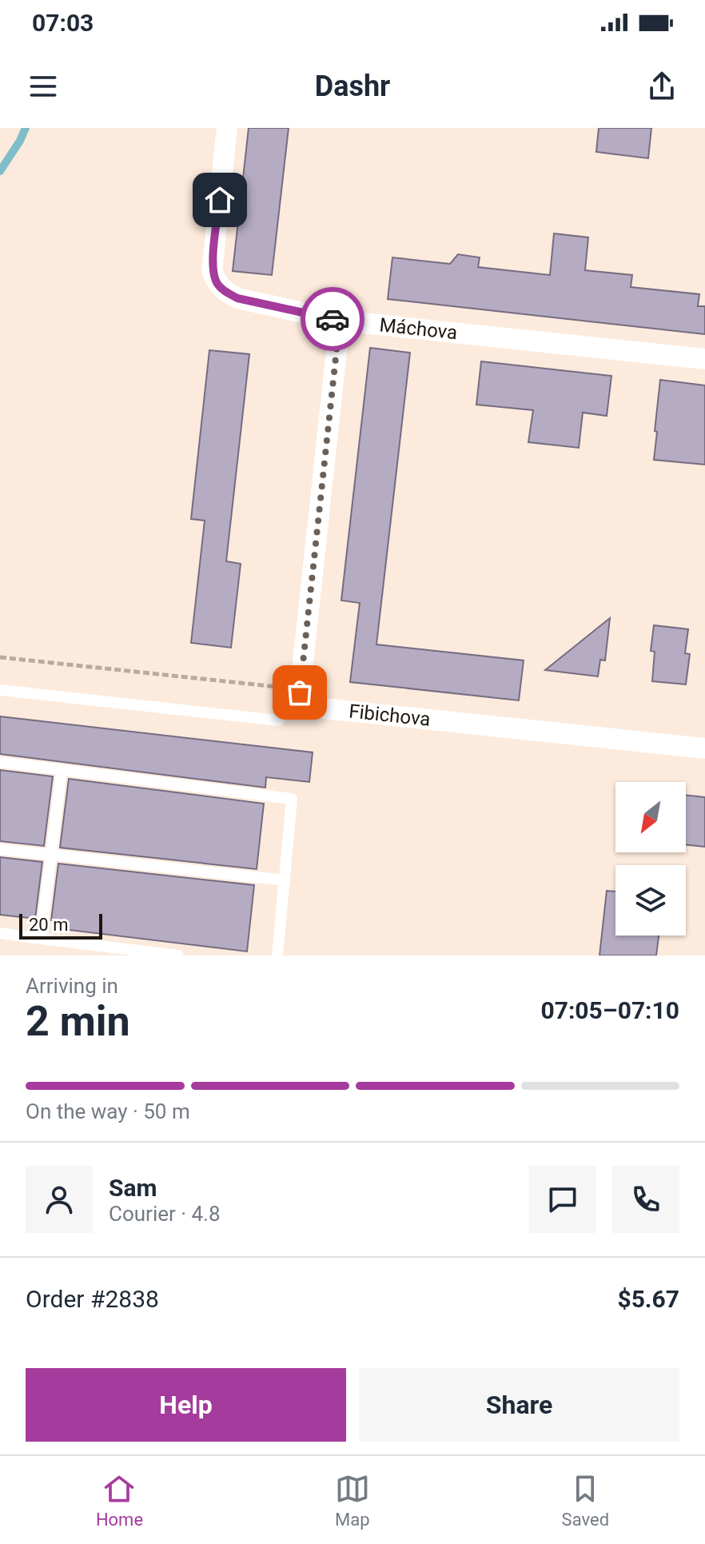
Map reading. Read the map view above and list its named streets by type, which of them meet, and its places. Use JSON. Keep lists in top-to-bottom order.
{
  "streets": {
    "street": ["Máchova", "Fibichova"]
  },
  "scale_bar": "20 m",
  "north": "bottom left",
  "page": {
    "status": "07:03",
    "header": "Dashr",
    "scale": "20 m",
    "heading": ["2 min", "Arriving in", "07:05–07:10"],
    "panel": [
      "Sam",
      "Courier · 4.8",
      "Order #2838",
      "$5.67"
    ],
    "bar": "On the way · 50 m",
    "buttons": ["Help", "Share"],
    "tabs": ["Home", "Map", "Saved"]
  }
}
